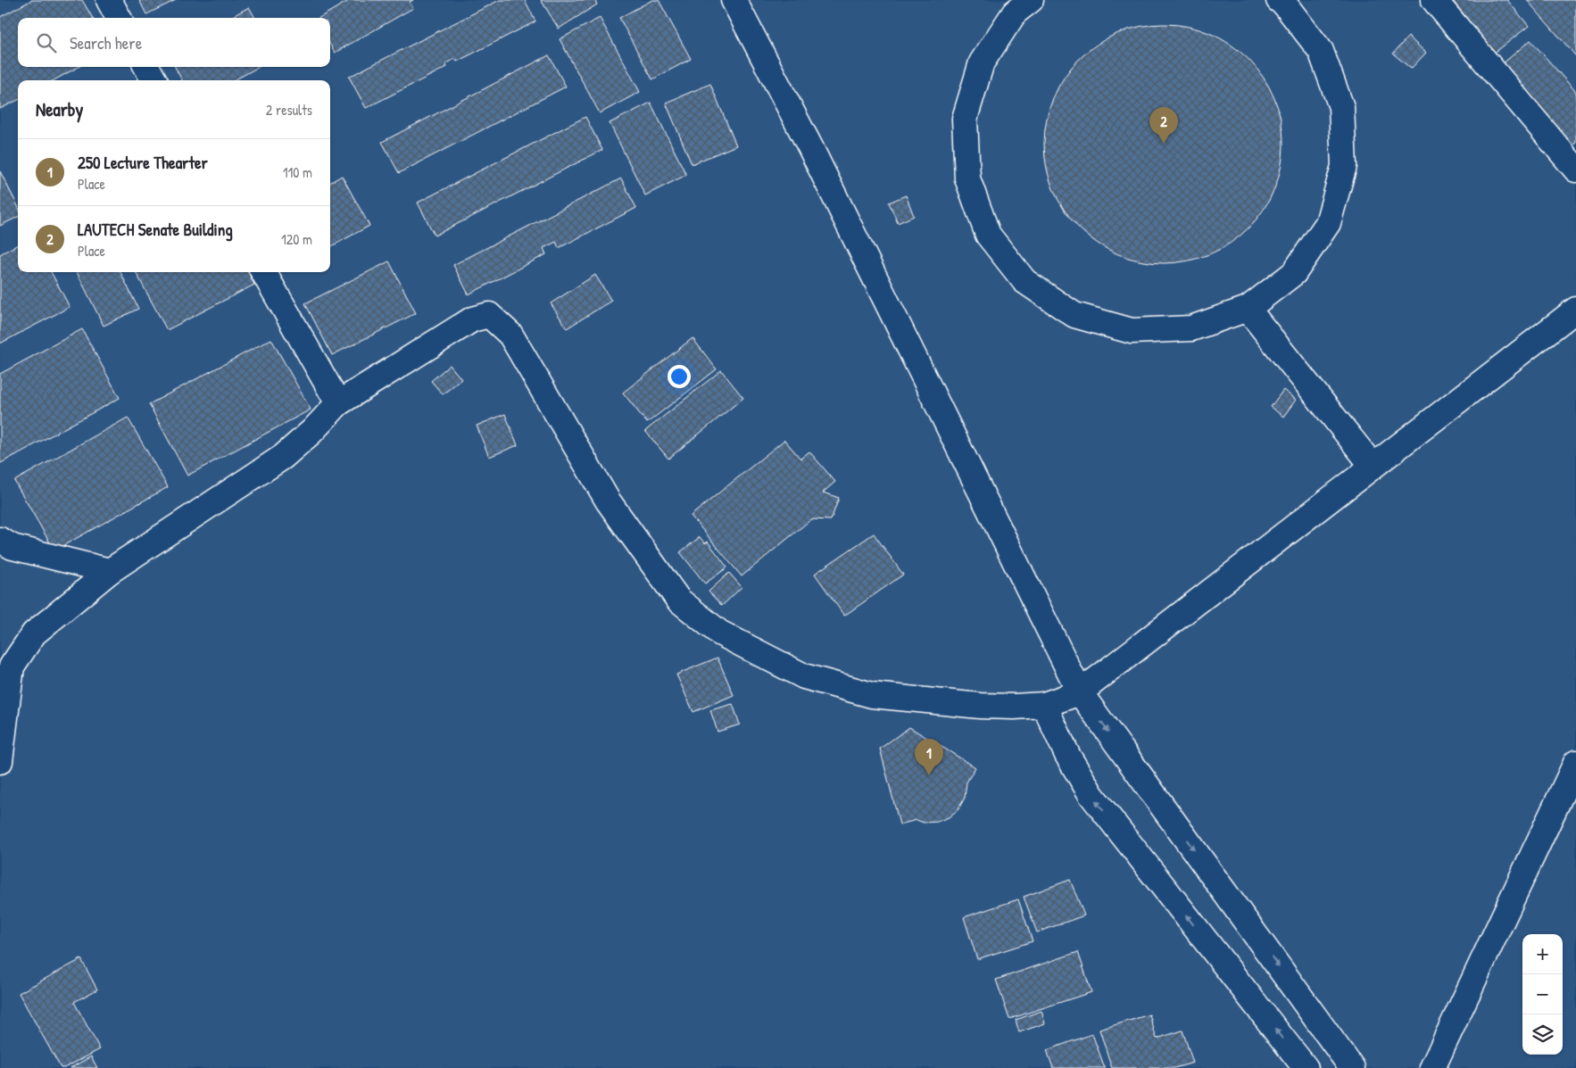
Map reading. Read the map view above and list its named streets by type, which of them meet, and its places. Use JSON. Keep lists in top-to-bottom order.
{
  "page": {
    "search": "Search here",
    "heading": ["Nearby", "2 results"],
    "pins": ["2", "1"],
    "list": [
      {
        "mark": "1",
        "name": "250 Lecture Thearter",
        "note": "Place",
        "value": "110 m"
      },
      {
        "mark": "2",
        "name": "LAUTECH Senate Building",
        "note": "Place",
        "value": "120 m"
      }
    ],
    "map_buttons": ["+", "−"]
  }
}
